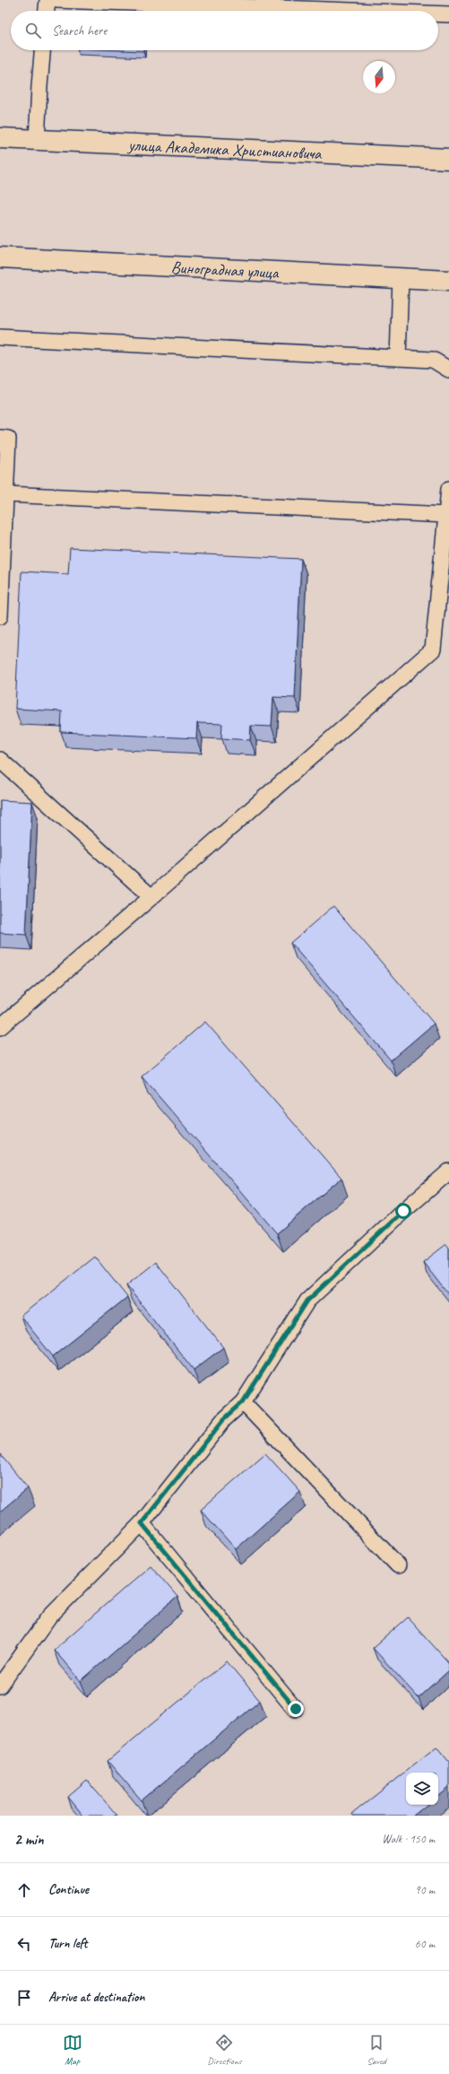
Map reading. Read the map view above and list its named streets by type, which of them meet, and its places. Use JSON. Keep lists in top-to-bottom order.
{
  "streets": {
    "street": ["улица Академика Христиановича", "Виноградная улица"]
  },
  "north": "bottom",
  "page": {
    "search": "Search here",
    "heading": ["2 min", "Walk · 150 m"],
    "list": [
      ["Continue", "90 m"],
      ["Turn left", "60 m"],
      "Arrive at destination"
    ],
    "nav": ["Map", "Directions", "Saved"]
  }
}
